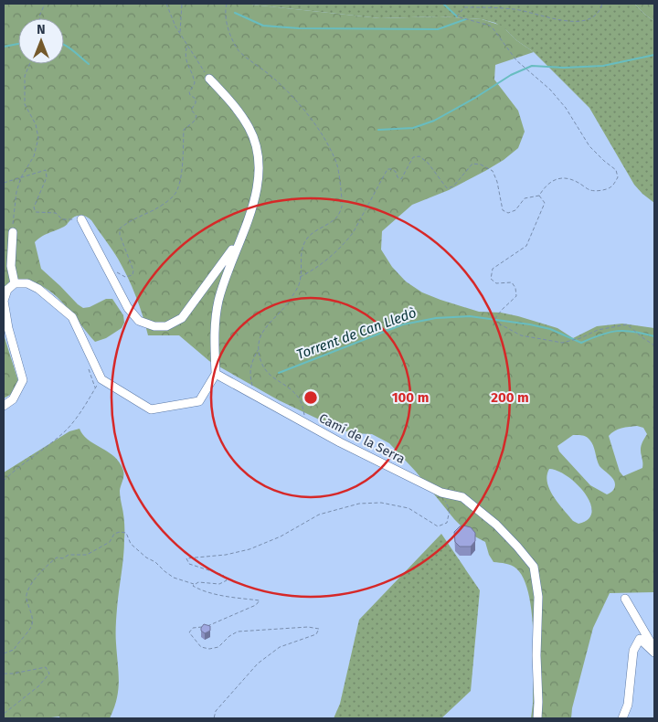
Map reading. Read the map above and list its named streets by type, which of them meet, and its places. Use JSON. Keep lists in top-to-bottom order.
{
  "streets": {
    "street": ["Camí de la Serra"]
  },
  "water": ["Torrent de Can Lledò"],
  "north": "top",
  "rings": ["100 m", "200 m"]
}
